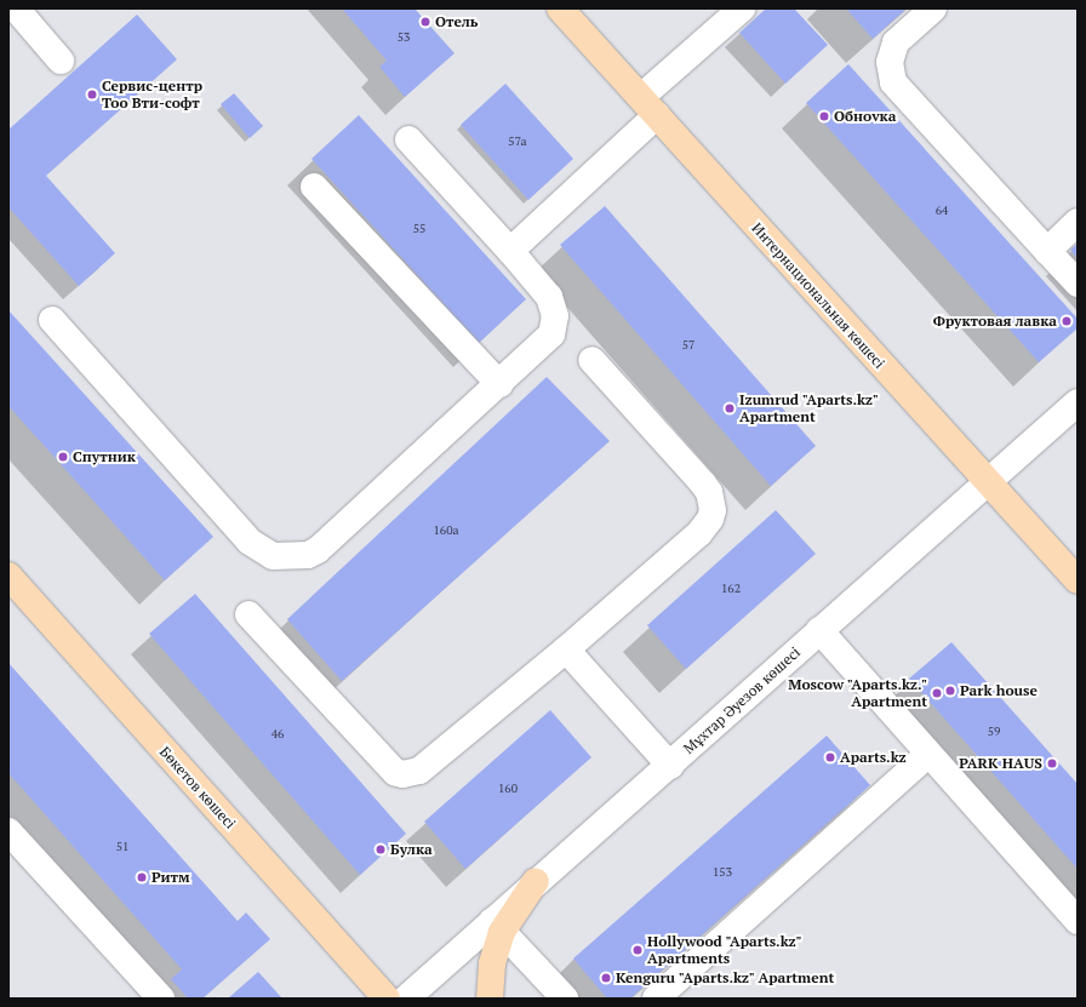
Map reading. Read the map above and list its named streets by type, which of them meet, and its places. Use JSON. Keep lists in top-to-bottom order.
{
  "streets": {
    "main road": ["Интернациональная көшесі", "Бөкетов көшесі"],
    "street": ["Мұхтар Әуезов көшесі"]
  },
  "crossings": [
    ["Интернациональная көшесі", "Мұхтар Әуезов көшесі"]
  ],
  "places": [
    "Отель",
    "Сервис-центр Тоо Вти-софт",
    "Обноvка",
    "Фруктовая лавка",
    "Izumrud \"Aparts.kz\" Apartment",
    "Спутник",
    "Park house",
    "Moscow \"Aparts.kz.\" Apartment",
    "Aparts.kz",
    "PARK HAUS",
    "Булка",
    "Ритм",
    "Hollywood \"Aparts.kz\" Apartments",
    "Kenguru \"Aparts.kz\" Apartment"
  ],
  "house_numbers": [
    "53",
    "57а",
    "64",
    "55",
    "57",
    "160а",
    "162",
    "59",
    "46",
    "160",
    "51",
    "153"
  ]
}
